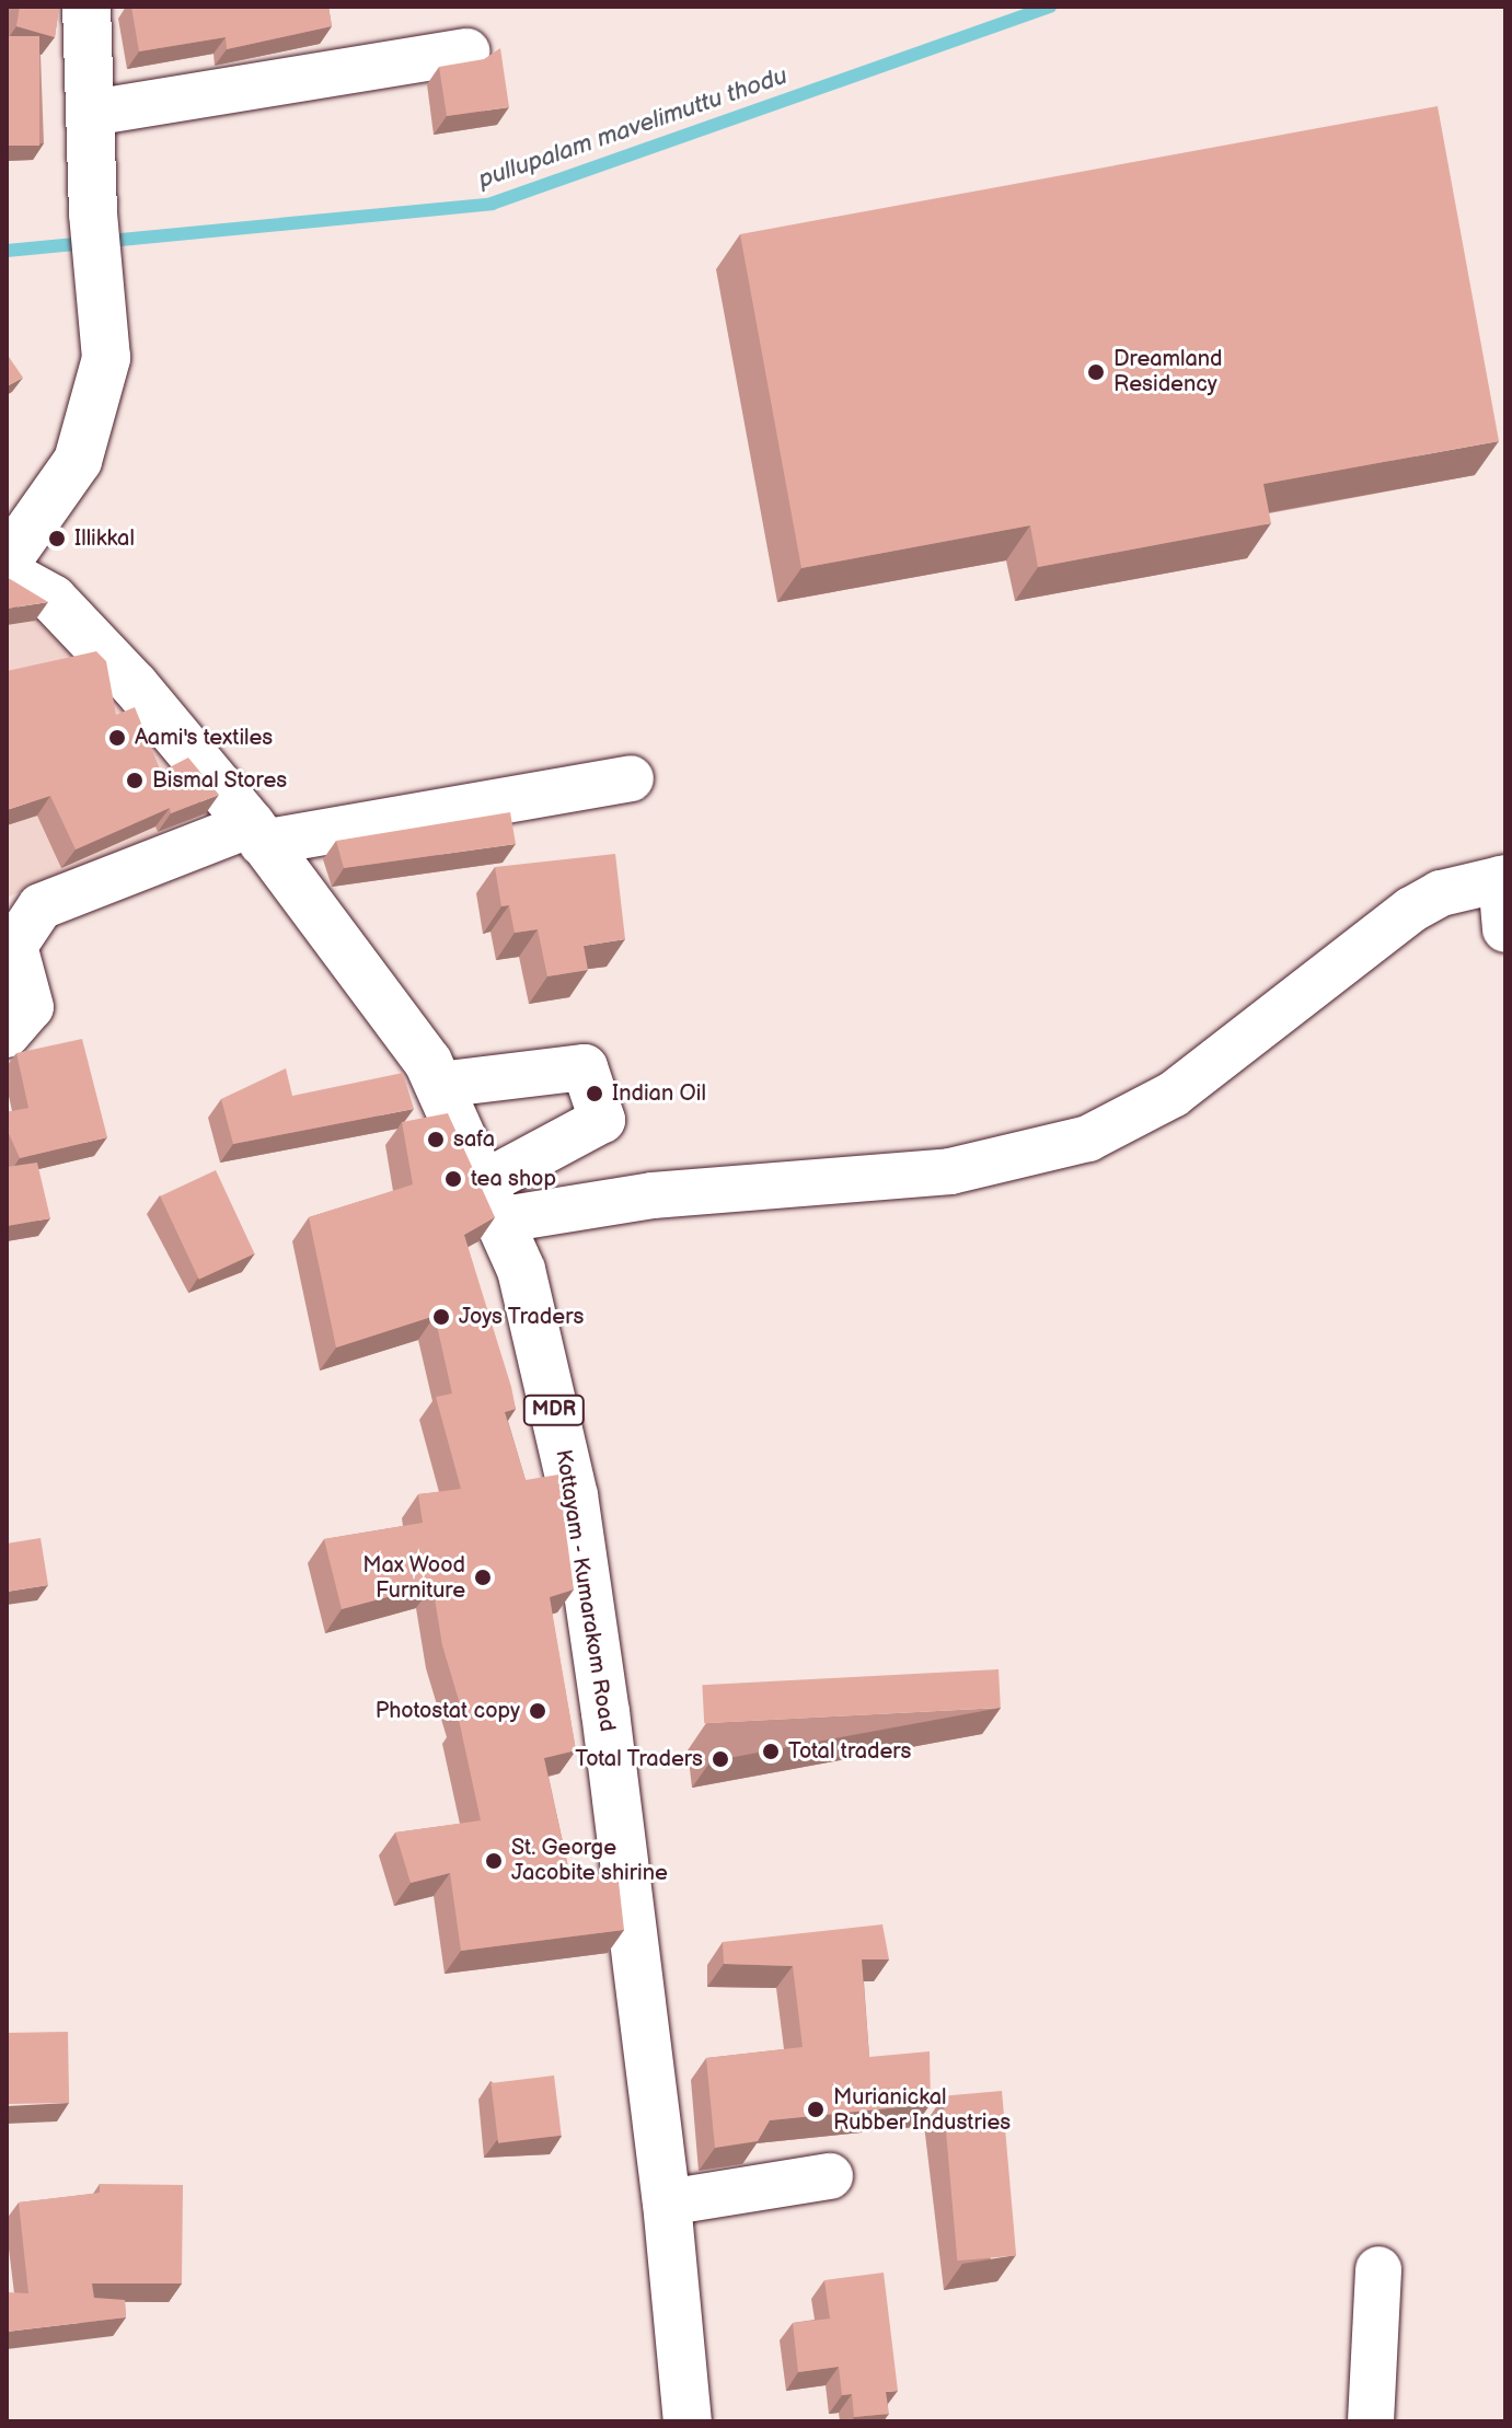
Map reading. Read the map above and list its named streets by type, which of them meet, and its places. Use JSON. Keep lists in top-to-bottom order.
{
  "streets": {
    "main road": ["MDR", "Kottayam - Kumarakom Road"]
  },
  "water": ["pullupalam mavelimuttu thodu"],
  "places": [
    "Dreamland Residency",
    "Illikkal",
    "Aami's textiles",
    "Bismal Stores",
    "Indian Oil",
    "safa",
    "tea shop",
    "Joys Traders",
    "Max Wood Furniture",
    "Photostat copy",
    "Total traders",
    "Total Traders",
    "St. George Jacobite shirine",
    "Murianickal Rubber Industries"
  ]
}
